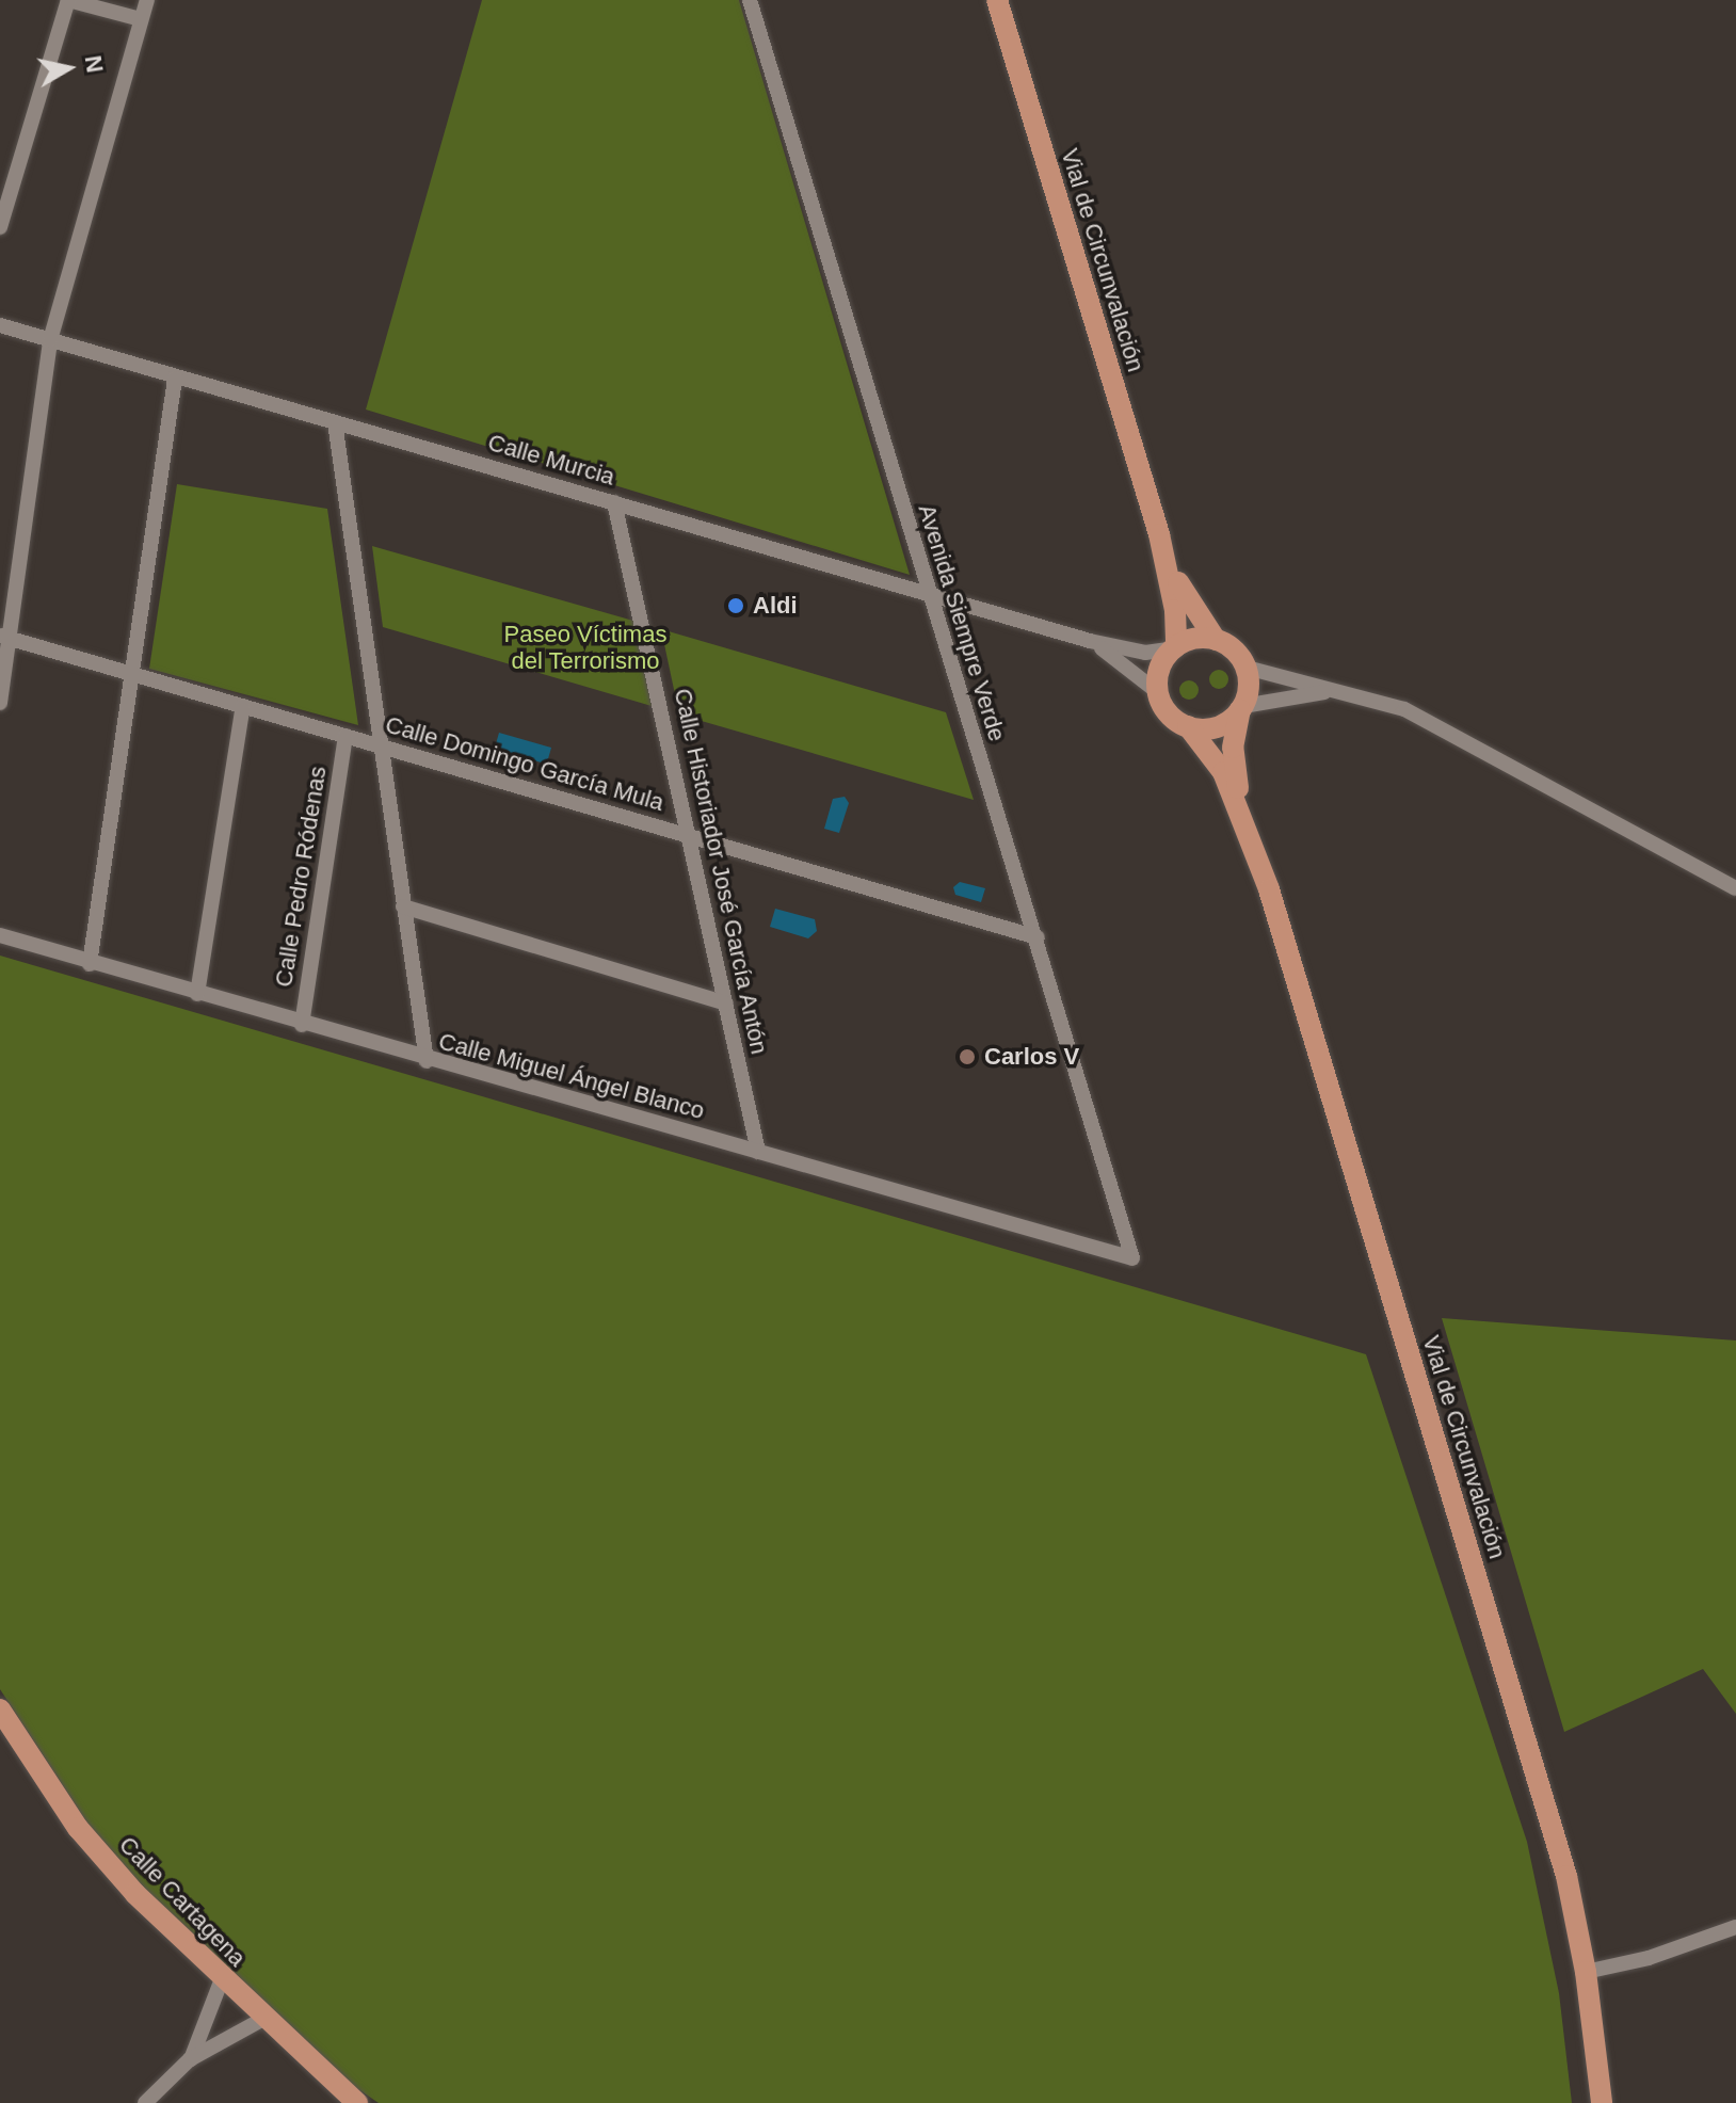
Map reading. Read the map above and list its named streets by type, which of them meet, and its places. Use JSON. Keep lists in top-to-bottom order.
{
  "streets": {
    "main road": ["Vial de Circunvalación", "Calle Cartagena"],
    "street": [
      "Calle Murcia",
      "Avenida Siempre Verde",
      "Calle Domingo García Mula",
      "Calle Historiador José García Antón",
      "Calle Pedro Ródenas",
      "Calle Miguel Ángel Blanco"
    ]
  },
  "crossings": [
    ["Vial de Circunvalación", "Calle Murcia"],
    ["Calle Murcia", "Avenida Siempre Verde"],
    ["Calle Murcia", "Calle Historiador José García Antón"],
    ["Avenida Siempre Verde", "Calle Domingo García Mula"],
    ["Avenida Siempre Verde", "Calle Miguel Ángel Blanco"],
    ["Calle Domingo García Mula", "Calle Historiador José García Antón"],
    ["Calle Domingo García Mula", "Calle Pedro Ródenas"],
    ["Calle Historiador José García Antón", "Calle Miguel Ángel Blanco"],
    ["Calle Pedro Ródenas", "Calle Miguel Ángel Blanco"]
  ],
  "parks": ["Paseo Víctimas del Terrorismo"],
  "places": ["Aldi", "Carlos V"],
  "north": "right"
}
